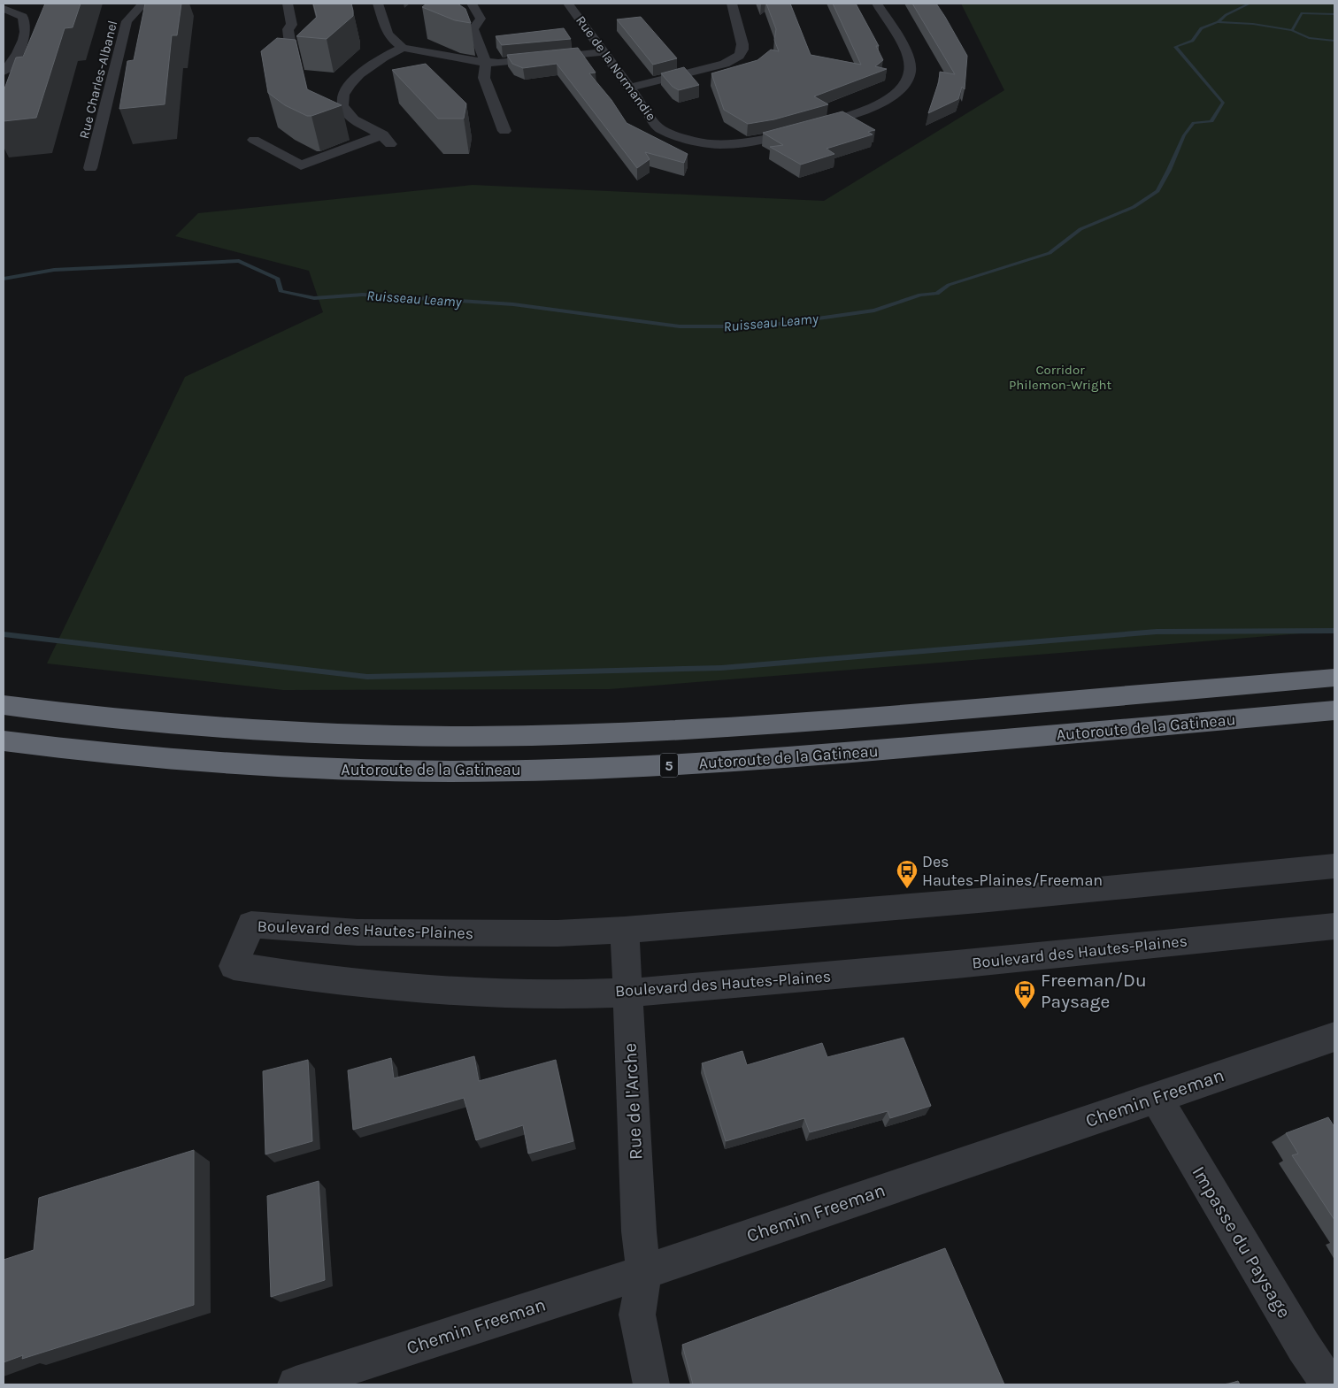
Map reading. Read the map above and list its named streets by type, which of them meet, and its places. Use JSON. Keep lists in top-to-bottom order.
{
  "streets": {
    "highway": ["Autoroute de la Gatineau", "5"],
    "street": [
      "Rue de la Normandie",
      "Rue Charles-Albanel",
      "Boulevard des Hautes-Plaines",
      "Chemin Freeman",
      "Rue de l'Arche",
      "Impasse du Paysage"
    ]
  },
  "crossings": [
    ["Boulevard des Hautes-Plaines", "Rue de l'Arche"],
    ["Chemin Freeman", "Rue de l'Arche"],
    ["Chemin Freeman", "Impasse du Paysage"]
  ],
  "water": ["Ruisseau Leamy"],
  "parks": ["Corridor Philemon-Wright"],
  "places": {
    "bus stop": ["Des Hautes-Plaines/Freeman", "Freeman/Du Paysage"]
  }
}
